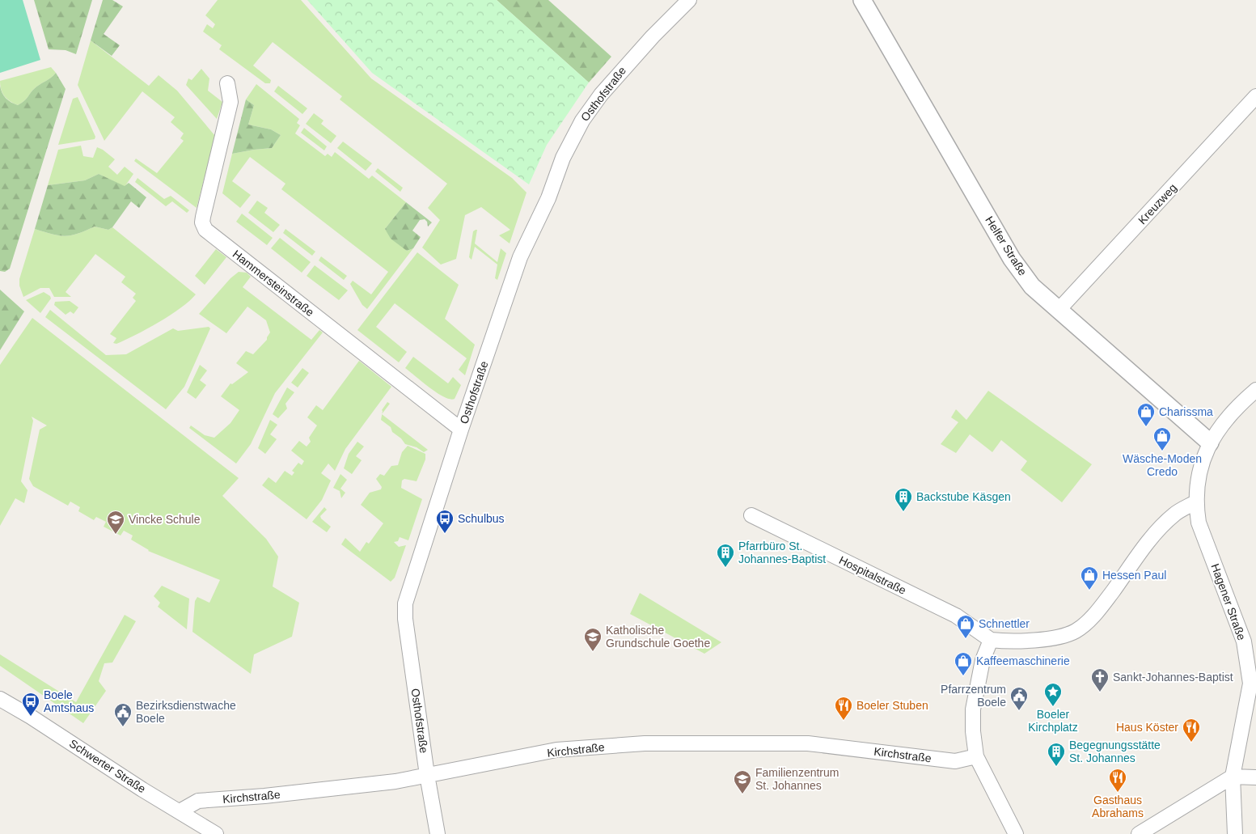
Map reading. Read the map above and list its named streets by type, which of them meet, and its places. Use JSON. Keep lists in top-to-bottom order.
{
  "streets": {
    "street": [
      "Osthofstraße",
      "Kreuzweg",
      "Helfer Straße",
      "Hammersteinstraße",
      "Hospitalstraße",
      "Hagener Straße",
      "Kirchstraße",
      "Schwerter Straße"
    ]
  },
  "crossings": [
    ["Osthofstraße", "Hammersteinstraße"],
    ["Osthofstraße", "Kirchstraße"],
    ["Kreuzweg", "Helfer Straße"],
    ["Helfer Straße", "Hagener Straße"],
    ["Kirchstraße", "Schwerter Straße"]
  ],
  "places": {
    "shop": [
      "Charissma",
      "Wäsche-Moden Credo",
      "Hessen Paul",
      "Schnettler",
      "Kaffeemaschinerie"
    ],
    "building": ["Backstube Käsgen", "Pfarrbüro St. Johannes-Baptist", "Begegnungsstätte St. Johannes"],
    "bus stop": ["Schulbus", "Boele Amtshaus"],
    "school or university": ["Vincke Schule", "Katholische Grundschule Goethe", "Familienzentrum St. Johannes"],
    "church": ["Sankt-Johannes-Baptist"],
    "place": ["Boeler Kirchplatz"],
    "public building": ["Pfarrzentrum Boele", "Bezirksdienstwache Boele"],
    "restaurant": ["Boeler Stuben", "Haus Köster", "Gasthaus Abrahams"]
  }
}
